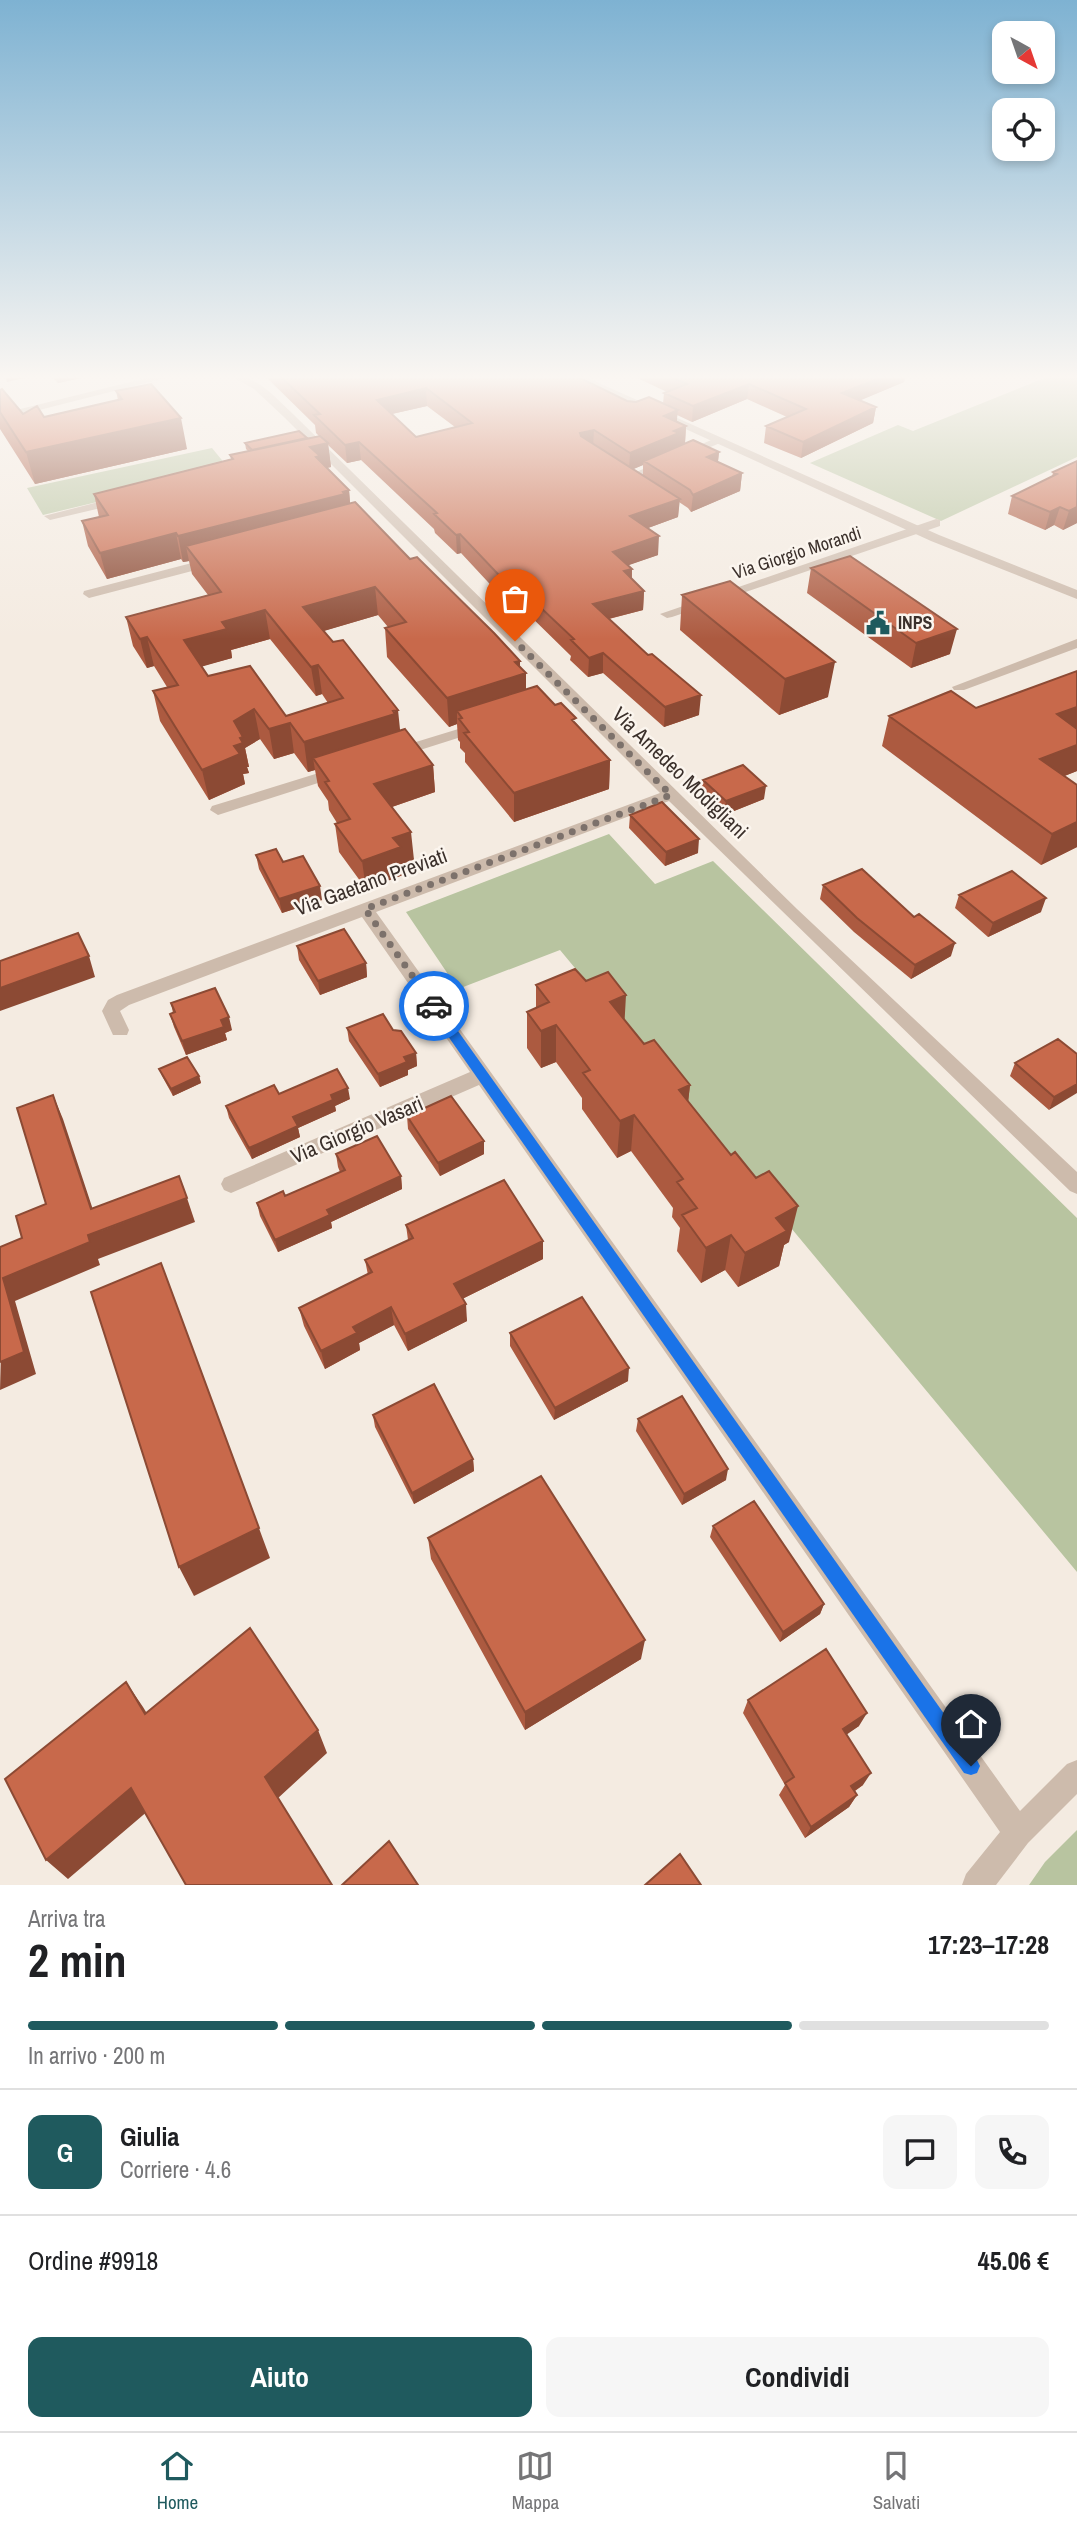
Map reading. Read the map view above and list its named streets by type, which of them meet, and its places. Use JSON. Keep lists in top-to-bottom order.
{
  "streets": {
    "street": [
      "Via Giorgio Morandi",
      "Via Amedeo Modigliani",
      "Via Gaetano Previati",
      "Via Giorgio Vasari"
    ]
  },
  "crossings": [
    ["Via Amedeo Modigliani", "Via Gaetano Previati"]
  ],
  "places": {
    "public building": ["INPS"]
  },
  "north": "bottom right",
  "page": {
    "heading": ["2 min", "Arriva tra", "17:23–17:28"],
    "panel": [
      "Giulia",
      "Corriere · 4.6",
      "Ordine #9918",
      "45.06 €"
    ],
    "bar": "In arrivo · 200 m",
    "round": "G",
    "buttons": ["Aiuto", "Condividi"],
    "tabs": ["Home", "Mappa", "Salvati"]
  }
}
